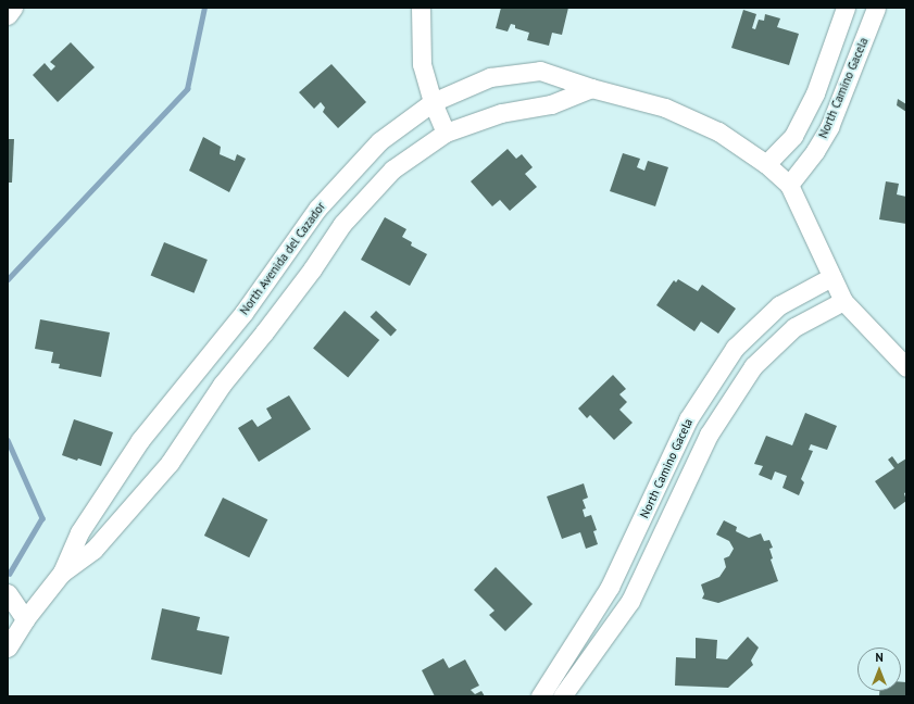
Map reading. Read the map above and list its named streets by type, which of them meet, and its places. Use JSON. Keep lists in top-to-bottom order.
{
  "streets": {
    "street": ["North Camino Gacela", "North Avenida del Cazador"]
  },
  "crossings": [
    ["North Camino Gacela", "North Avenida del Cazador"]
  ],
  "north": "top"
}
